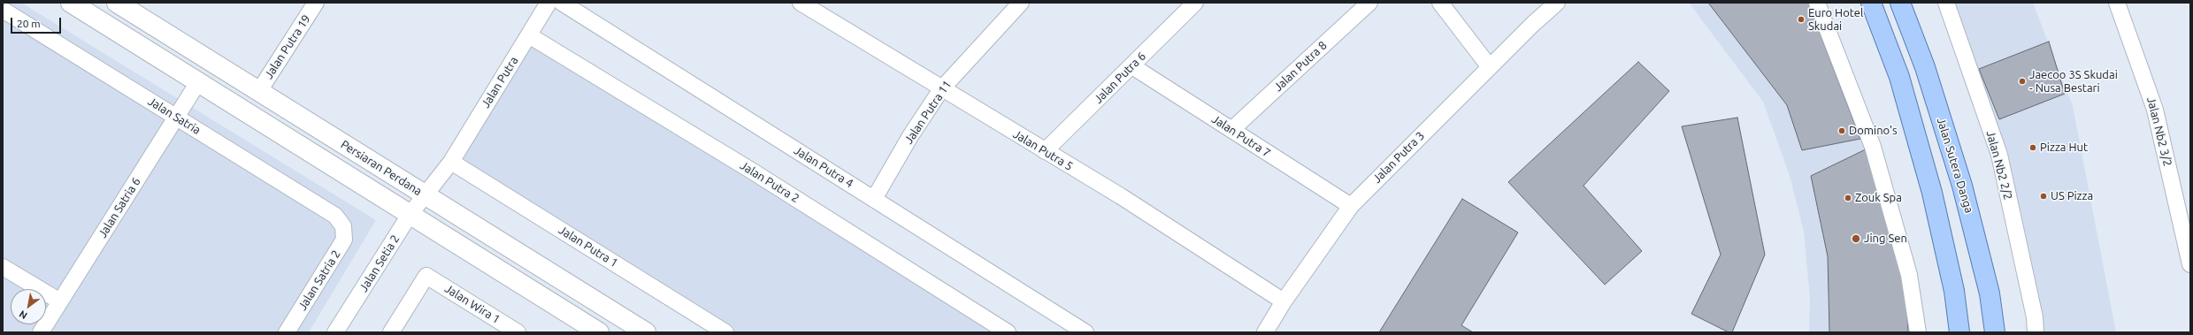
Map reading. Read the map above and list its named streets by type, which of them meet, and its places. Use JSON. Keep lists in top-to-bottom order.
{
  "streets": {
    "main road": ["Jalan Sutera Danga", "Persiaran Perdana"],
    "street": [
      "Jalan Putra 19",
      "Jalan Putra 8",
      "Jalan Putra 6",
      "Jalan Putra",
      "Jalan Putra 11",
      "Jalan Satria",
      "Jalan Nb2 3/2",
      "Jalan Putra 7",
      "Jalan Putra 5",
      "Jalan Putra 3",
      "Jalan Nb2 2/2",
      "Jalan Putra 4",
      "Jalan Putra 2",
      "Jalan Satria 6",
      "Jalan Putra 1",
      "Jalan Setia 2",
      "Jalan Satria 2",
      "Jalan Wira 1"
    ]
  },
  "crossings": [
    ["Jalan Putra 19", "Persiaran Perdana"],
    ["Jalan Putra 8", "Jalan Putra 7"],
    ["Jalan Putra 6", "Jalan Putra 7"],
    ["Jalan Putra 6", "Jalan Putra 5"],
    ["Jalan Putra", "Persiaran Perdana"],
    ["Jalan Putra", "Jalan Putra 2"],
    ["Jalan Putra", "Jalan Putra 1"],
    ["Jalan Putra", "Jalan Setia 2"],
    ["Jalan Putra 11", "Jalan Putra 5"],
    ["Jalan Putra 11", "Jalan Putra 4"],
    ["Jalan Satria", "Jalan Satria 6"],
    ["Jalan Satria", "Jalan Satria 2"],
    ["Jalan Putra 7", "Jalan Putra 3"],
    ["Jalan Putra 5", "Jalan Putra 3"],
    ["Persiaran Perdana", "Jalan Setia 2"]
  ],
  "places": [
    "Euro Hotel Skudai",
    "Jaecoo 3S Skudai - Nusa Bestari",
    "Domino's",
    "Pizza Hut",
    "US Pizza",
    "Zouk Spa",
    "Jing Sen"
  ],
  "scale_bar": "20 m",
  "north": "bottom left"
}
